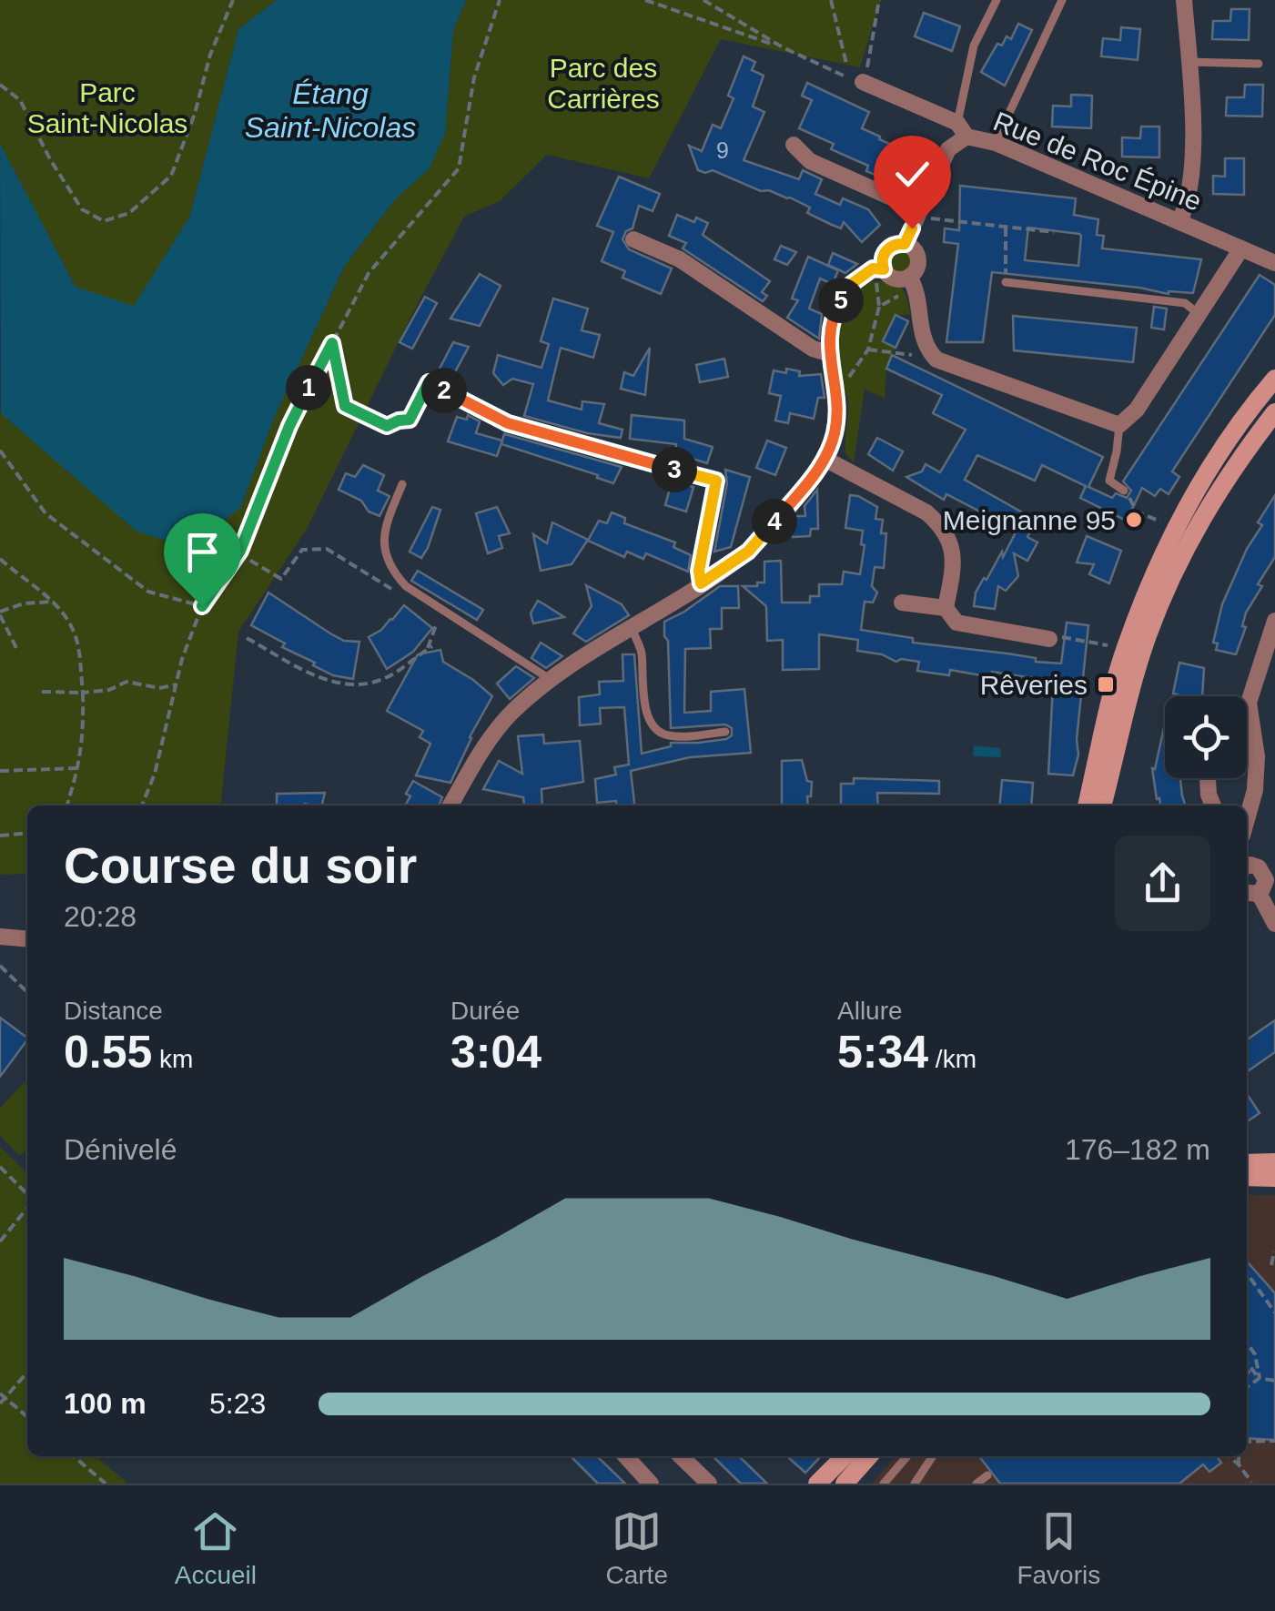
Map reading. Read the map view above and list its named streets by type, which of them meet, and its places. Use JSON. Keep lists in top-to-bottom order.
{
  "streets": {
    "street": ["Rue de Roc Épine"]
  },
  "water": ["Étang Saint-Nicolas"],
  "parks": ["Parc des Carrières", "Parc Saint-Nicolas"],
  "places": {
    "other": ["Meignanne 95"],
    "transit": ["Rêveries"]
  },
  "house_numbers": ["9"],
  "page": {
    "pins": [
      "5",
      "1",
      "2",
      "3",
      "4"
    ],
    "heading": ["Course du soir", "20:28"],
    "stats": [
      ["Distance", "0.55 km"],
      ["Durée", "3:04"],
      ["Allure", "5:34 /km"]
    ],
    "chart": ["Dénivelé", "176–182 m"],
    "list": [
      {
        "name": "100 m",
        "note": "5:23"
      }
    ],
    "tabs": ["Accueil", "Carte", "Favoris"]
  }
}
